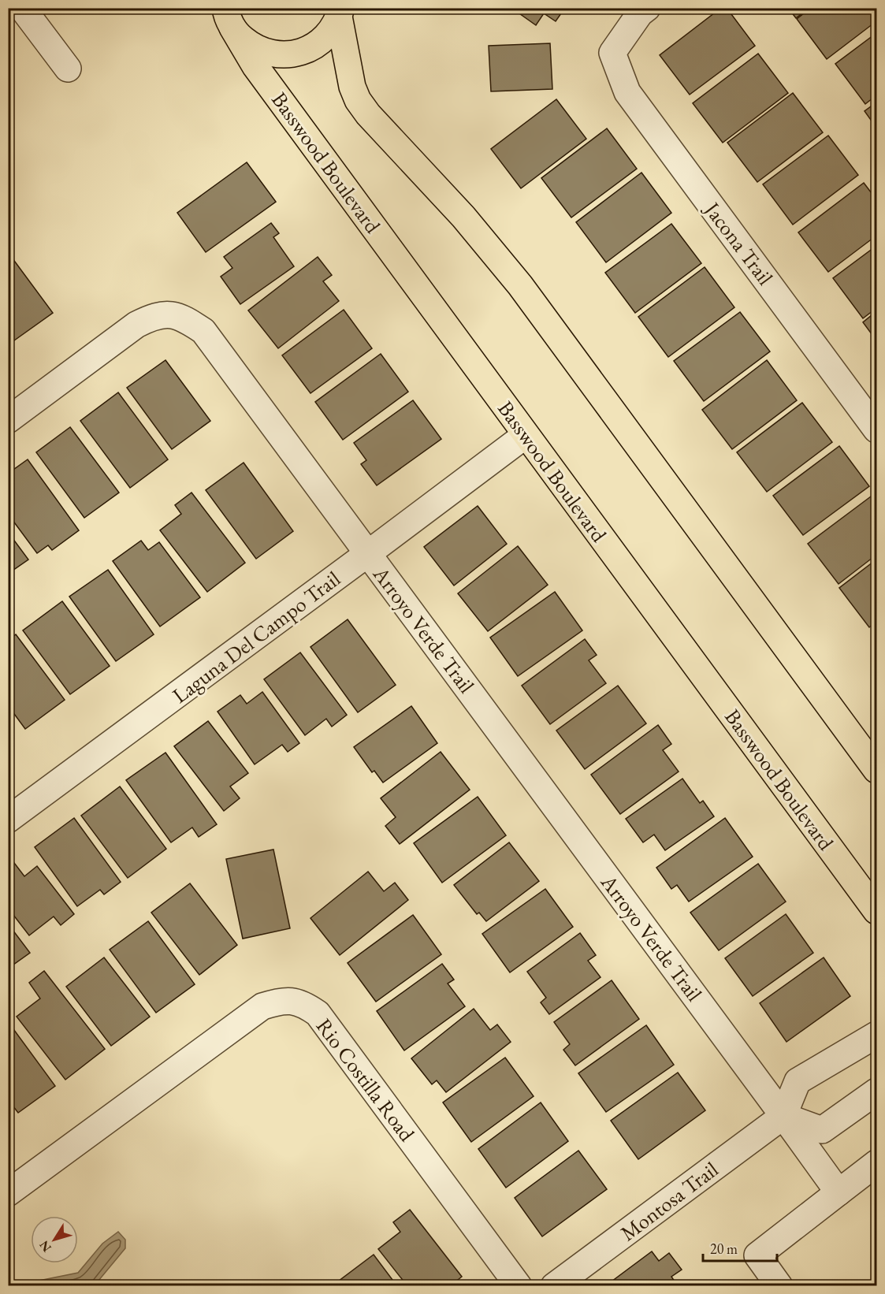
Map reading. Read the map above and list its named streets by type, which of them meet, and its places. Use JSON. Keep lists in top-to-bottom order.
{
  "streets": {
    "main road": ["Basswood Boulevard"],
    "street": [
      "Jacona Trail",
      "Arroyo Verde Trail",
      "Laguna Del Campo Trail",
      "Rio Costilla Road",
      "Montosa Trail"
    ]
  },
  "crossings": [
    ["Basswood Boulevard", "Laguna Del Campo Trail"],
    ["Arroyo Verde Trail", "Laguna Del Campo Trail"],
    ["Arroyo Verde Trail", "Montosa Trail"]
  ],
  "scale_bar": "20 m",
  "north": "bottom left"
}
